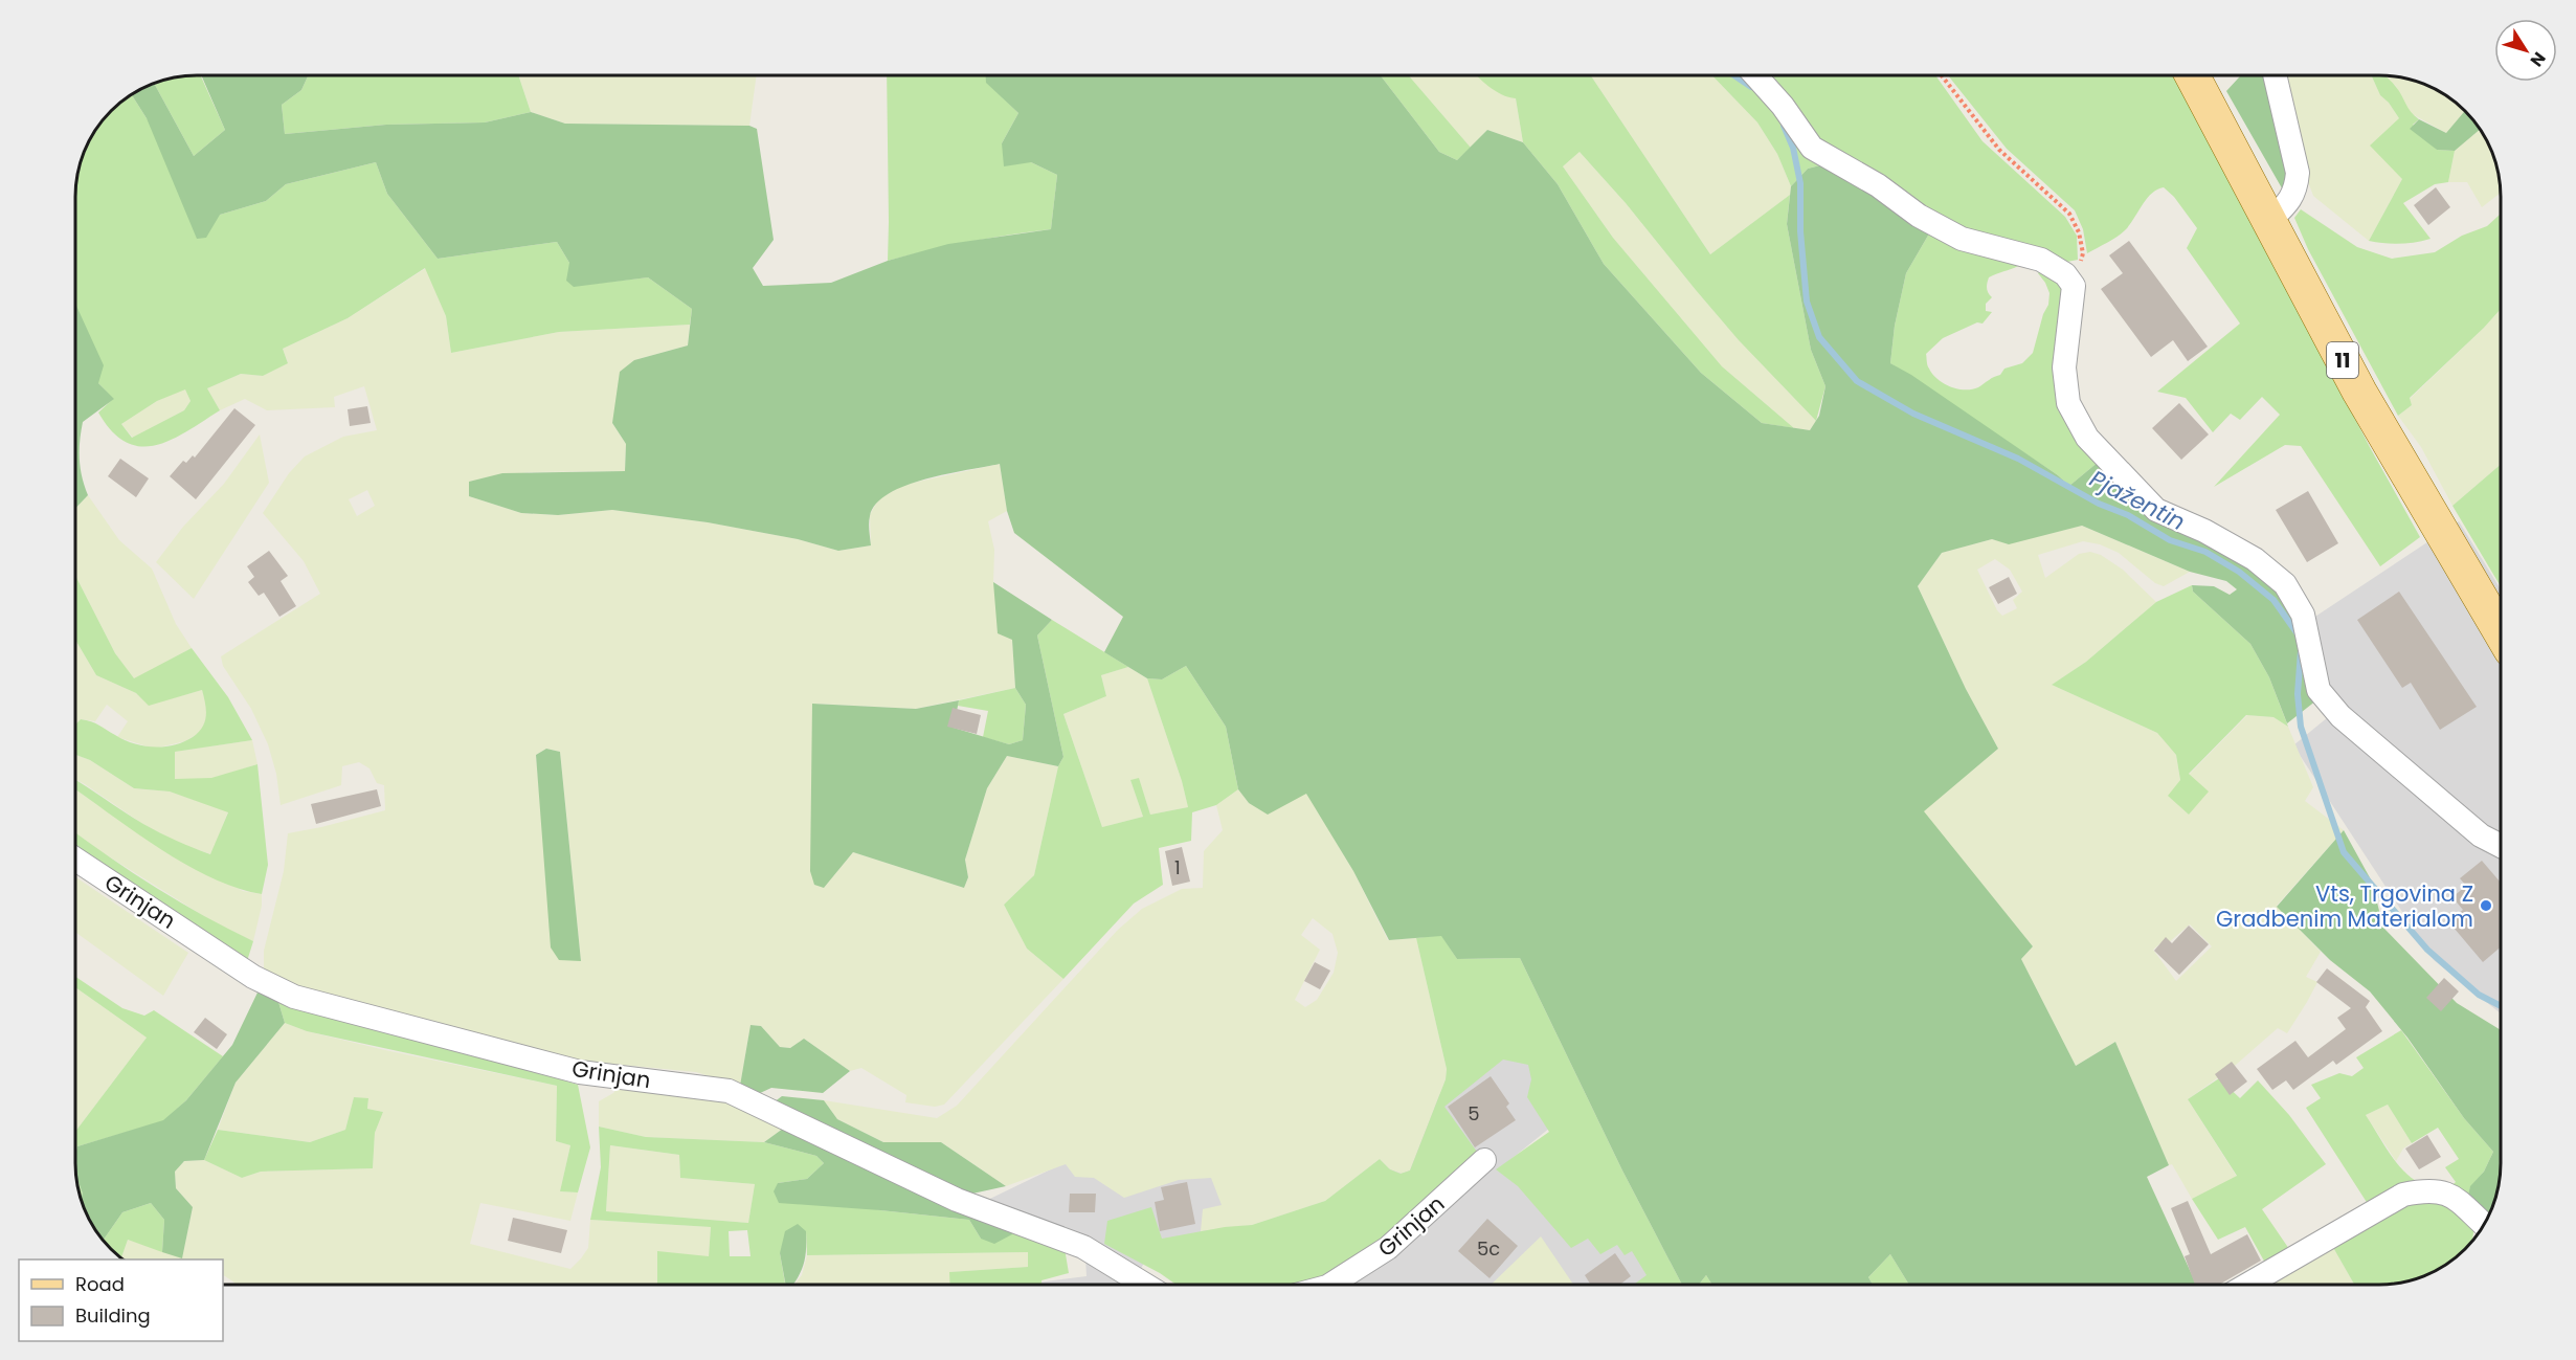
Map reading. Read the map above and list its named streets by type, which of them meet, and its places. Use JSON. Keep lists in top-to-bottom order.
{
  "streets": {
    "main road": ["11"],
    "street": ["Grinjan"]
  },
  "water": ["Pjažentin"],
  "places": ["Vts, Trgovina Z Gradbenim Materialom"],
  "house_numbers": ["1", "5", "5c"],
  "legend": ["Road", "Building"],
  "north": "bottom right"
}
